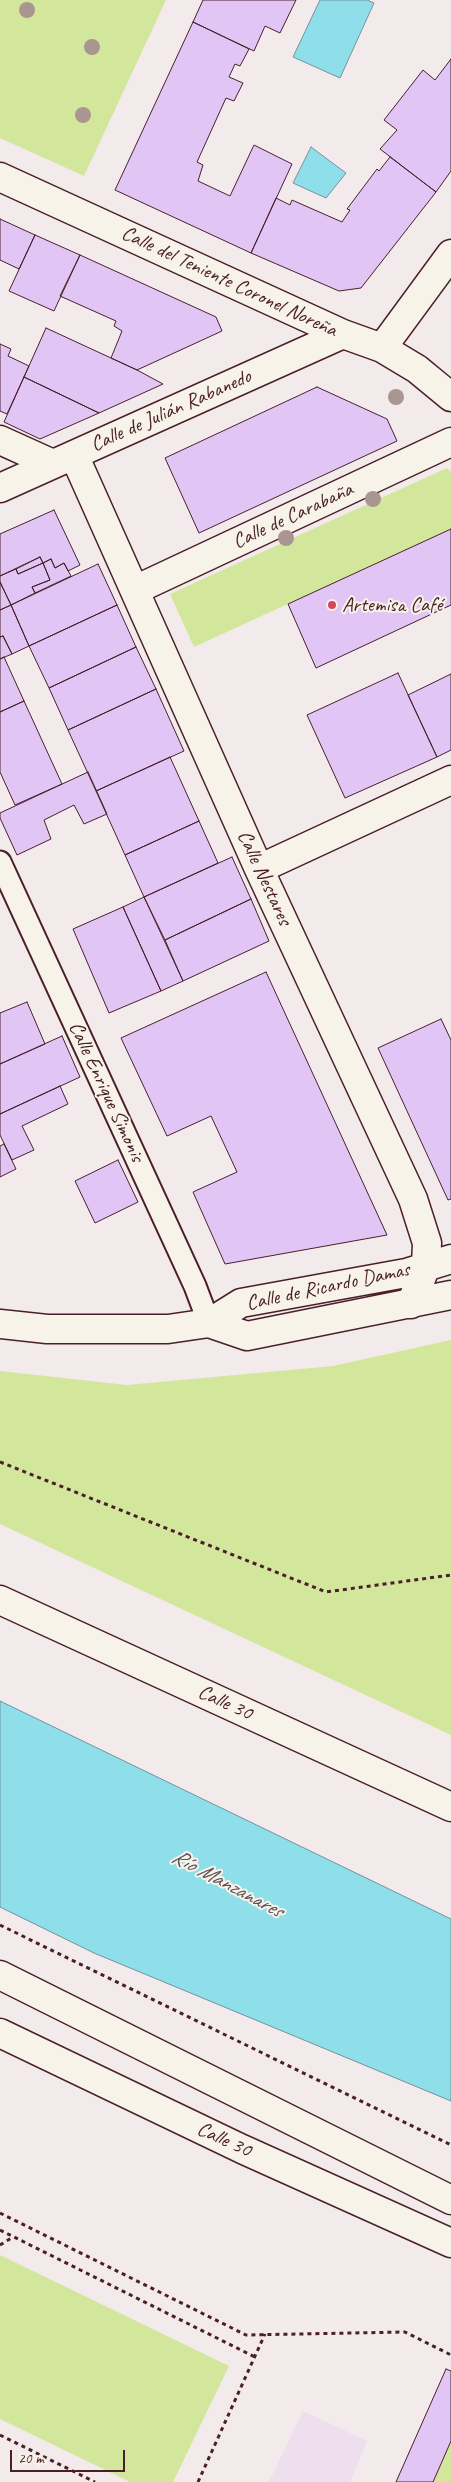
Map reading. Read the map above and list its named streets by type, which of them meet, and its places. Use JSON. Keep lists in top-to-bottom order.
{
  "streets": {
    "main road": [
      "Calle del Teniente Coronel Noreña",
      "Calle de Julián Rabanedo",
      "Calle de Carabaña",
      "Calle Nestares",
      "Calle de Ricardo Damas",
      "Calle 30"
    ],
    "lane": ["Calle Enrique Simonis"]
  },
  "crossings": [
    ["Calle del Teniente Coronel Noreña", "Calle de Julián Rabanedo"],
    ["Calle de Julián Rabanedo", "Calle Nestares"],
    ["Calle de Carabaña", "Calle Nestares"],
    ["Calle Nestares", "Calle de Ricardo Damas"],
    ["Calle Enrique Simonis", "Calle de Ricardo Damas"]
  ],
  "water": ["Río Manzanares"],
  "places": ["Artemisa Café"],
  "scale_bar": "20 m"
}
